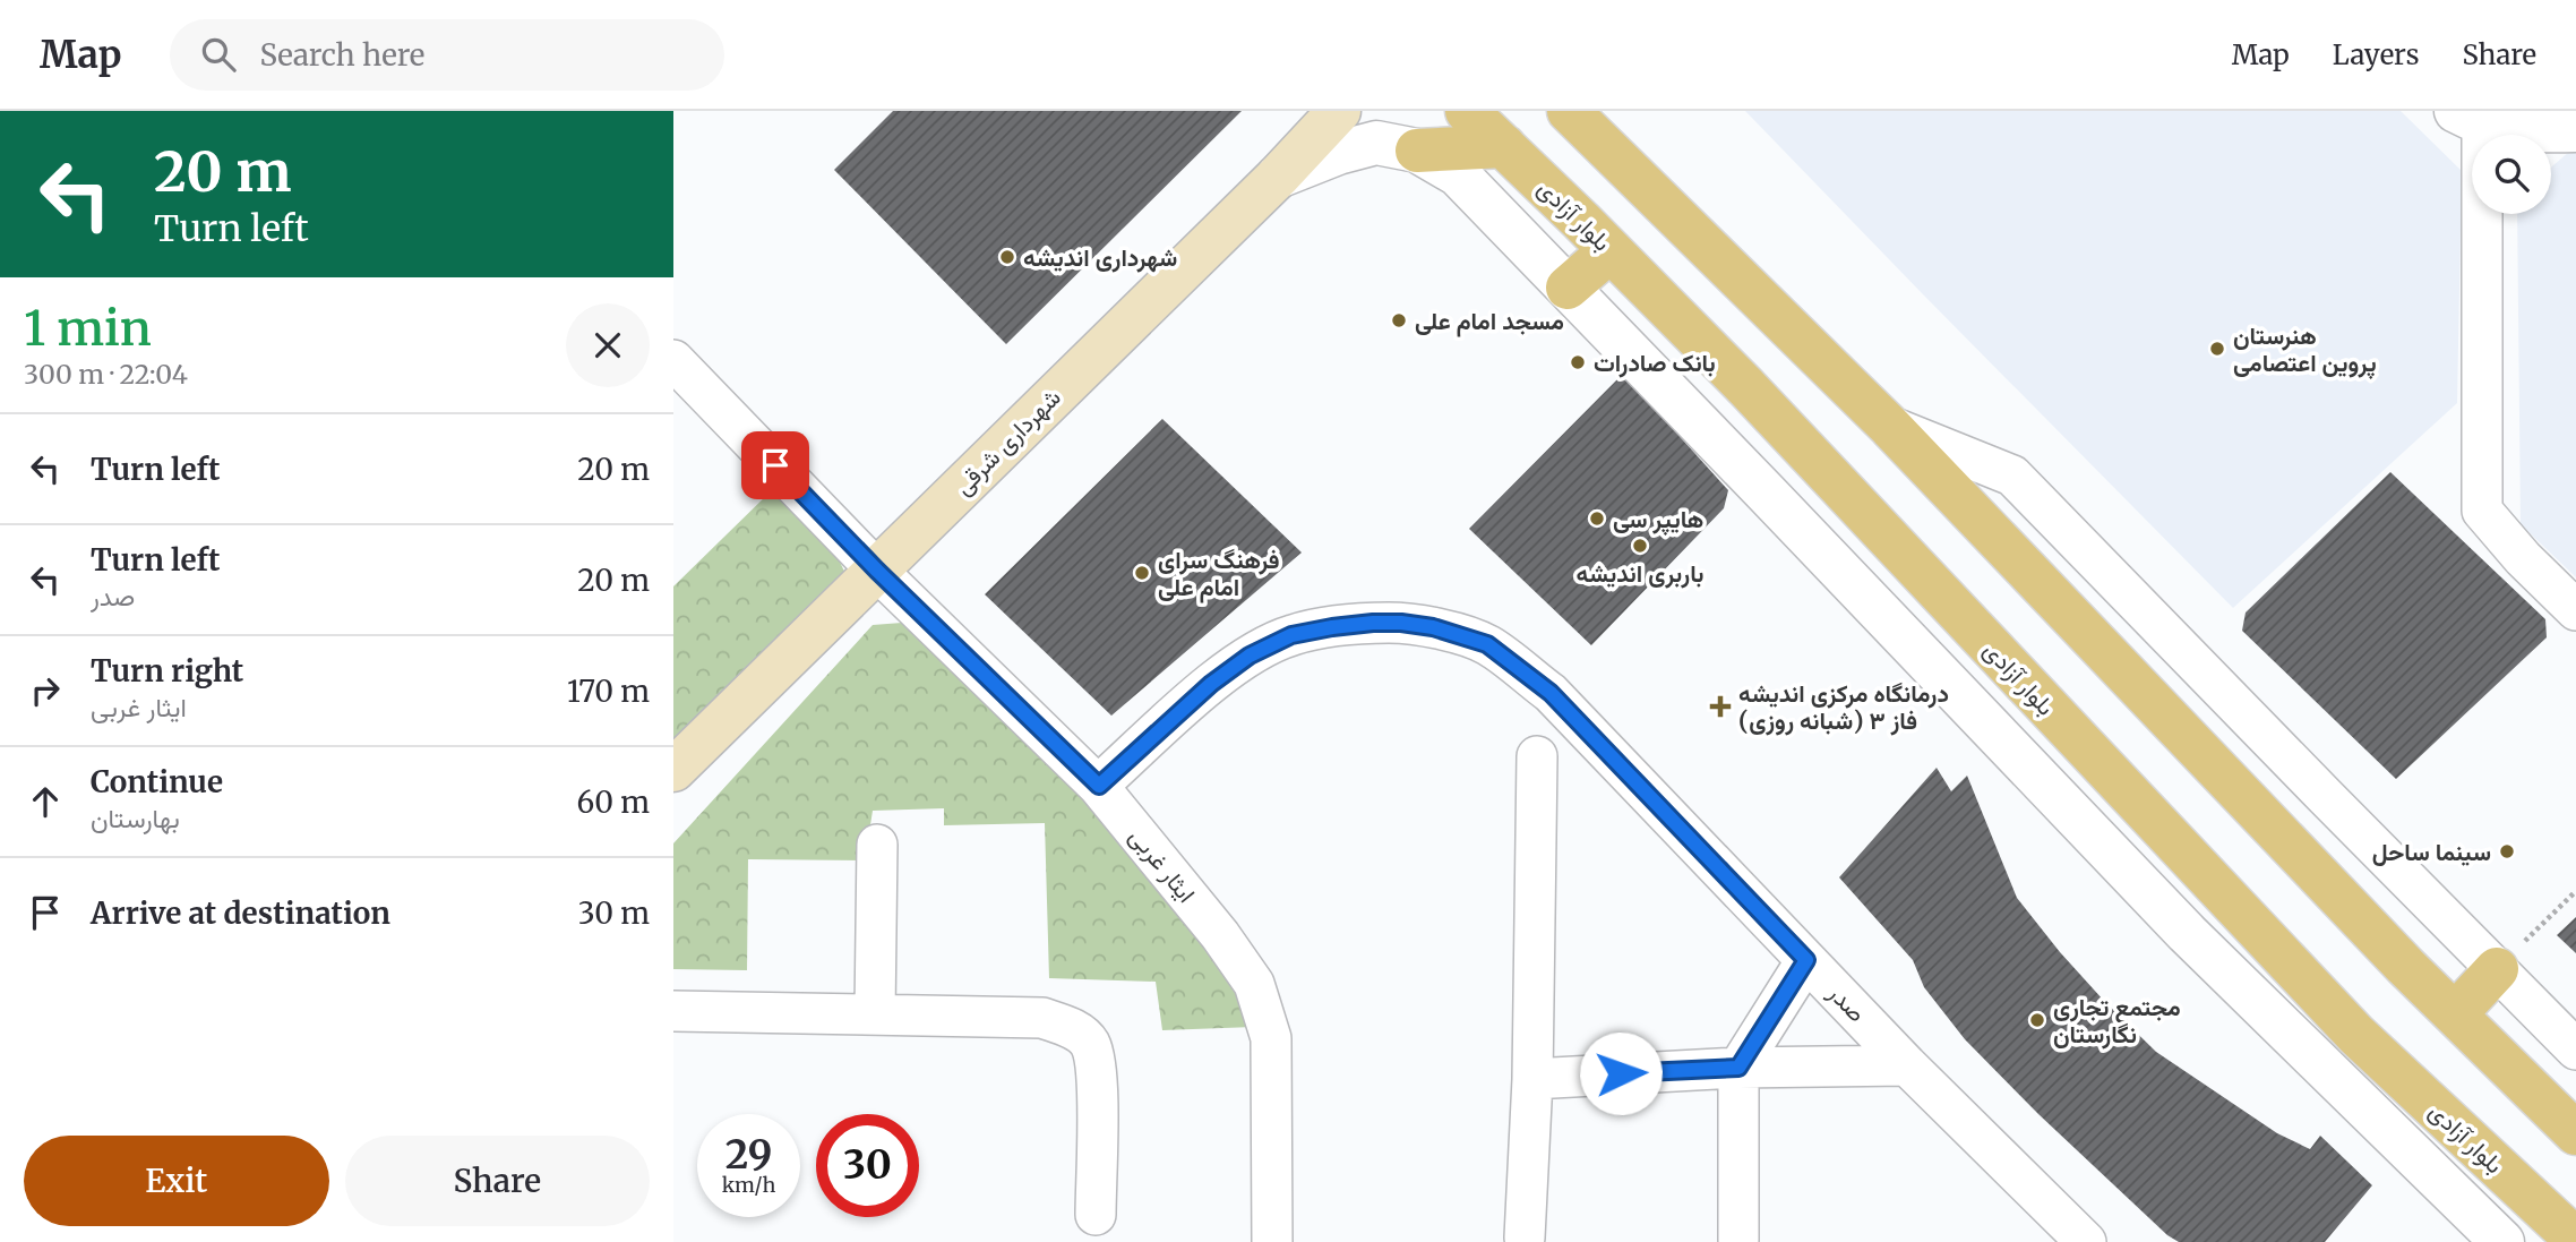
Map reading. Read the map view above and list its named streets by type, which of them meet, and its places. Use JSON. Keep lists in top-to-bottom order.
{
  "streets": {
    "main road": ["بلوار آزادی", "شهرداری شرقی"],
    "street": ["ایثار غربی", "صدر"]
  },
  "crossings": [
    ["شهرداری شرقی", "ایثار غربی"],
    ["ایثار غربی", "صدر"]
  ],
  "places": {
    "other": [
      "شهرداری اندیشه",
      "مسجد امام علی",
      "هنرستان پروین اعتصامی",
      "بانک صادرات",
      "هایپر سی",
      "باربری اندیشه",
      "فرهنگ سرای امام علی",
      "سینما ساحل",
      "مجتمع تجاری نگارستان"
    ],
    "health": ["درمانگاه مرکزی اندیشه فاز ۳ (شبانه روزی)"]
  },
  "page": {
    "header": "Map",
    "search": "Search here",
    "nav": ["Map", "Layers", "Share"],
    "turn": ["20 m", "Turn left"],
    "heading": ["1 min", "300 m · 22:04"],
    "list": [
      {
        "name": "Turn left",
        "value": "20 m"
      },
      {
        "name": "Turn left",
        "note": "صدر",
        "value": "20 m"
      },
      {
        "name": "Turn right",
        "note": "ایثار غربی",
        "value": "170 m"
      },
      {
        "name": "Continue",
        "note": "بهارستان",
        "value": "60 m"
      },
      {
        "name": "Arrive at destination",
        "value": "30 m"
      }
    ],
    "speed": "29 km/h",
    "limit": "30",
    "buttons": ["Exit", "Share"]
  }
}
